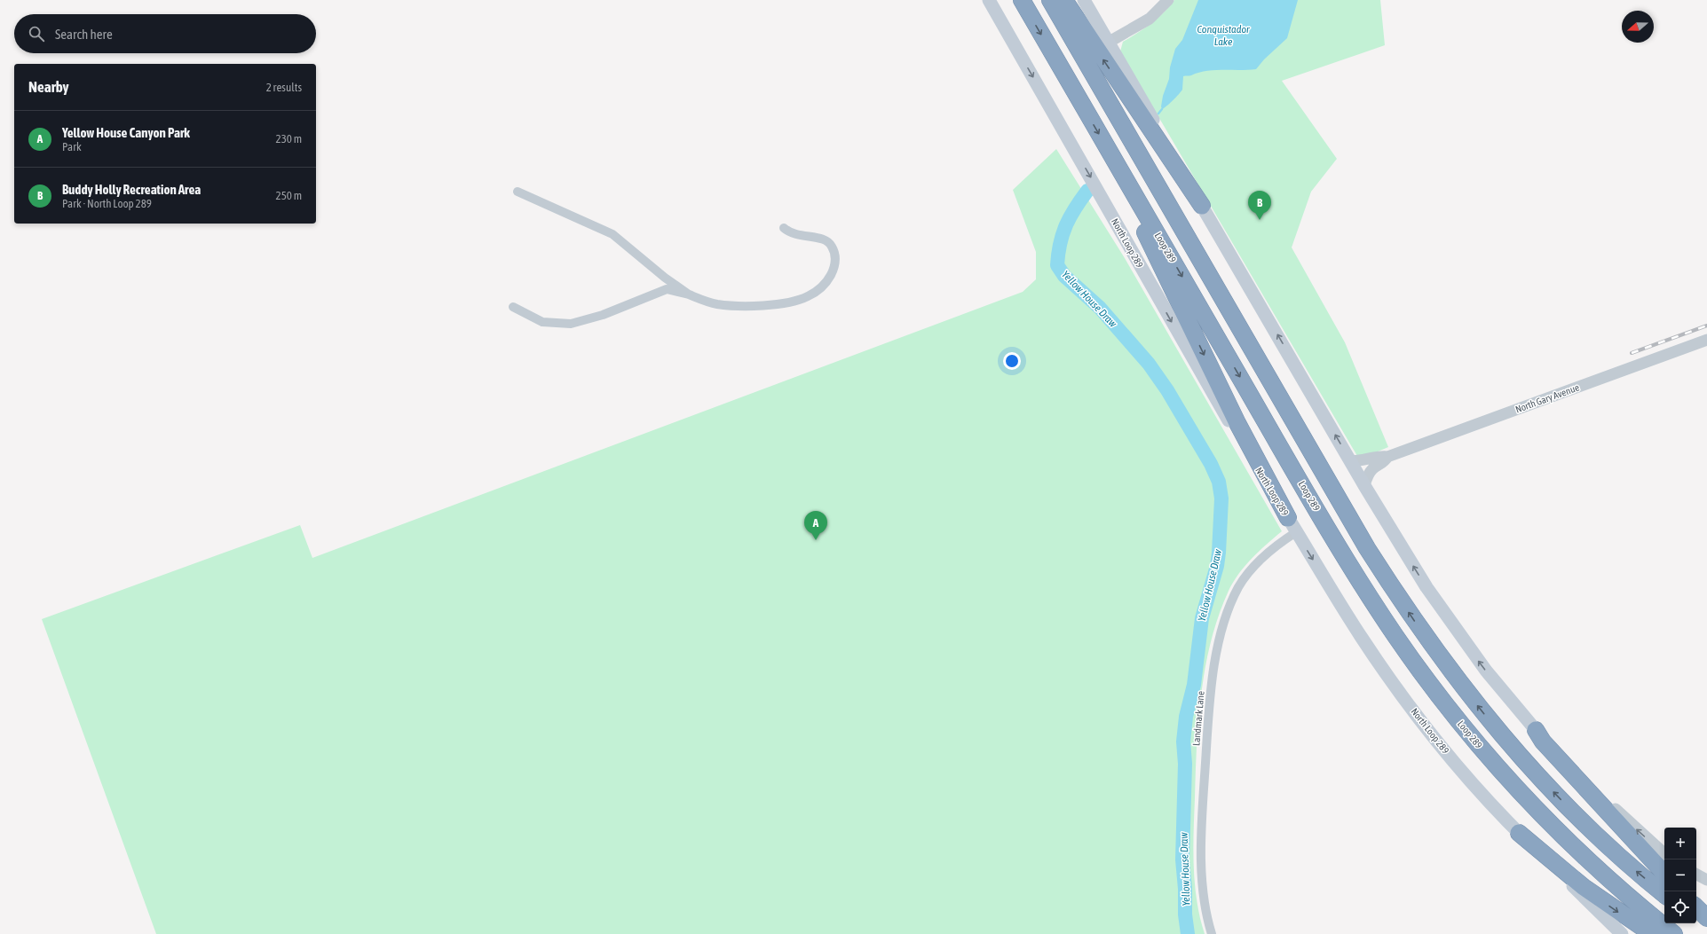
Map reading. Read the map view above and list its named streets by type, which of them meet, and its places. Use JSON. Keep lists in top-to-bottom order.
{
  "streets": {
    "highway": ["Loop 289"],
    "main road": ["North Loop 289"],
    "street": ["North Gary Avenue", "Landmark Lane"]
  },
  "crossings": [
    ["North Loop 289", "Landmark Lane"]
  ],
  "water": ["Conquistador Lake", "Yellow House Draw"],
  "north": "left",
  "page": {
    "search": "Search here",
    "heading": ["Nearby", "2 results"],
    "list": [
      {
        "mark": "A",
        "name": "Yellow House Canyon Park",
        "note": "Park",
        "value": "230 m"
      },
      {
        "mark": "B",
        "name": "Buddy Holly Recreation Area",
        "note": "Park · North Loop 289",
        "value": "250 m"
      }
    ],
    "pins": ["B", "A"],
    "map_buttons": ["+", "−"]
  }
}
